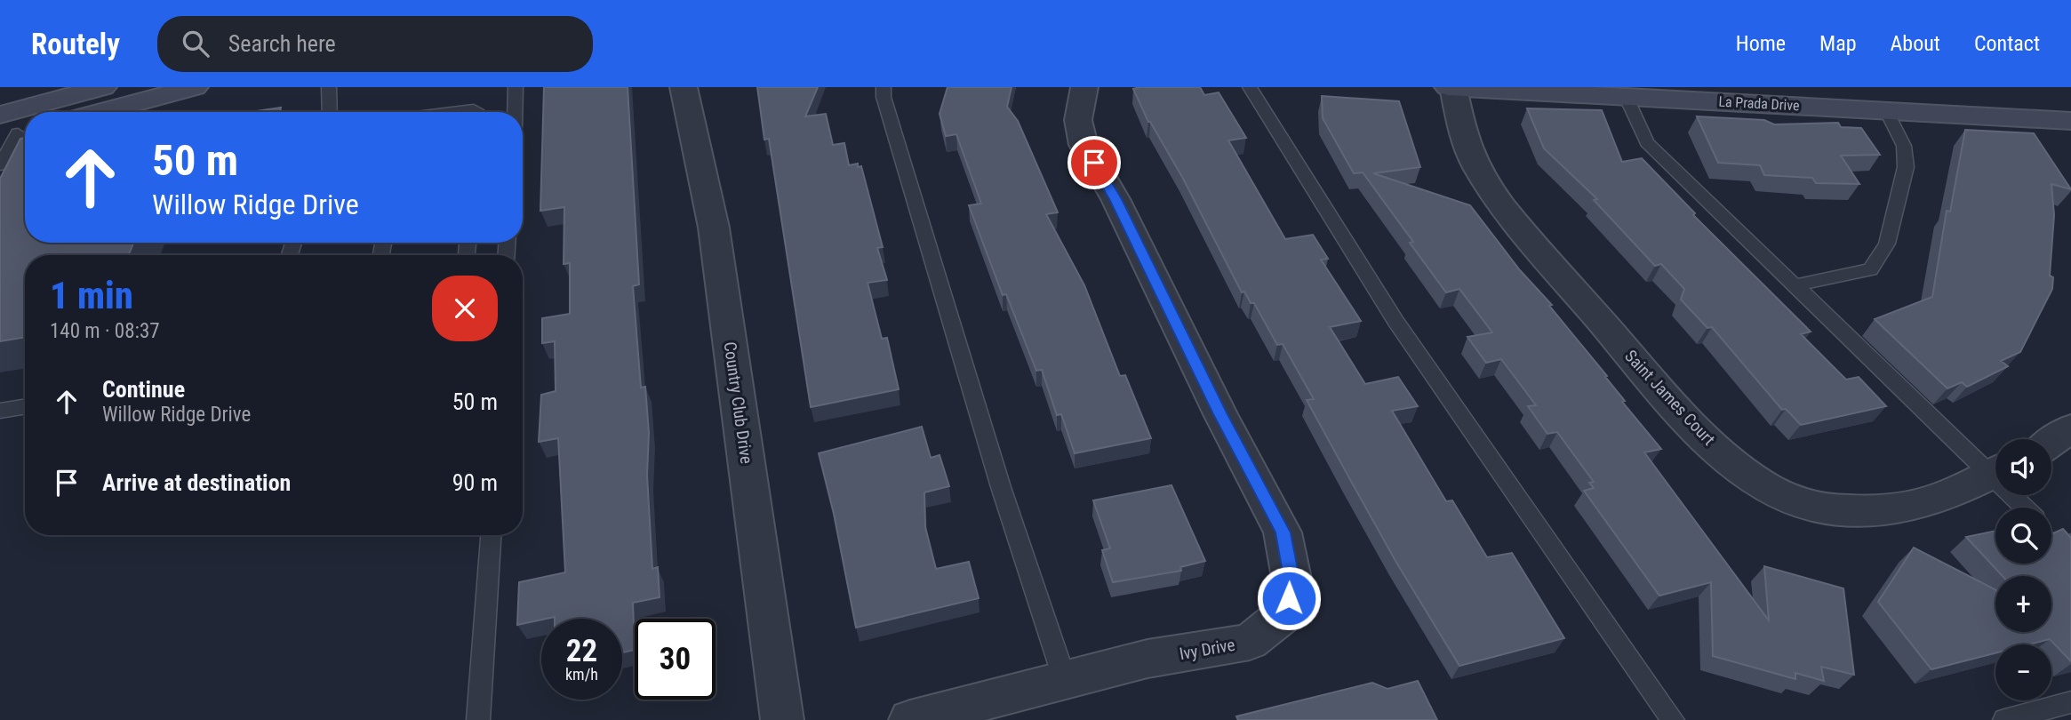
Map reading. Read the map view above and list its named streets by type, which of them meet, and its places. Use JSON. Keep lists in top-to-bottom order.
{
  "streets": {
    "main road": ["La Prada Drive"],
    "street": ["Saint James Court", "Country Club Drive", "Ivy Drive"]
  },
  "crossings": [
    ["La Prada Drive", "Saint James Court"]
  ],
  "page": {
    "header": "Routely",
    "search": "Search here",
    "nav": [
      "Home",
      "Map",
      "About",
      "Contact"
    ],
    "turn": ["50 m", "Willow Ridge Drive"],
    "heading": ["1 min", "140 m · 08:37"],
    "list": [
      {
        "name": "Continue",
        "note": "Willow Ridge Drive",
        "value": "50 m"
      },
      {
        "name": "Arrive at destination",
        "value": "90 m"
      }
    ],
    "map_buttons": ["+", "−"],
    "speed": "22 km/h",
    "limit": "30"
  }
}
